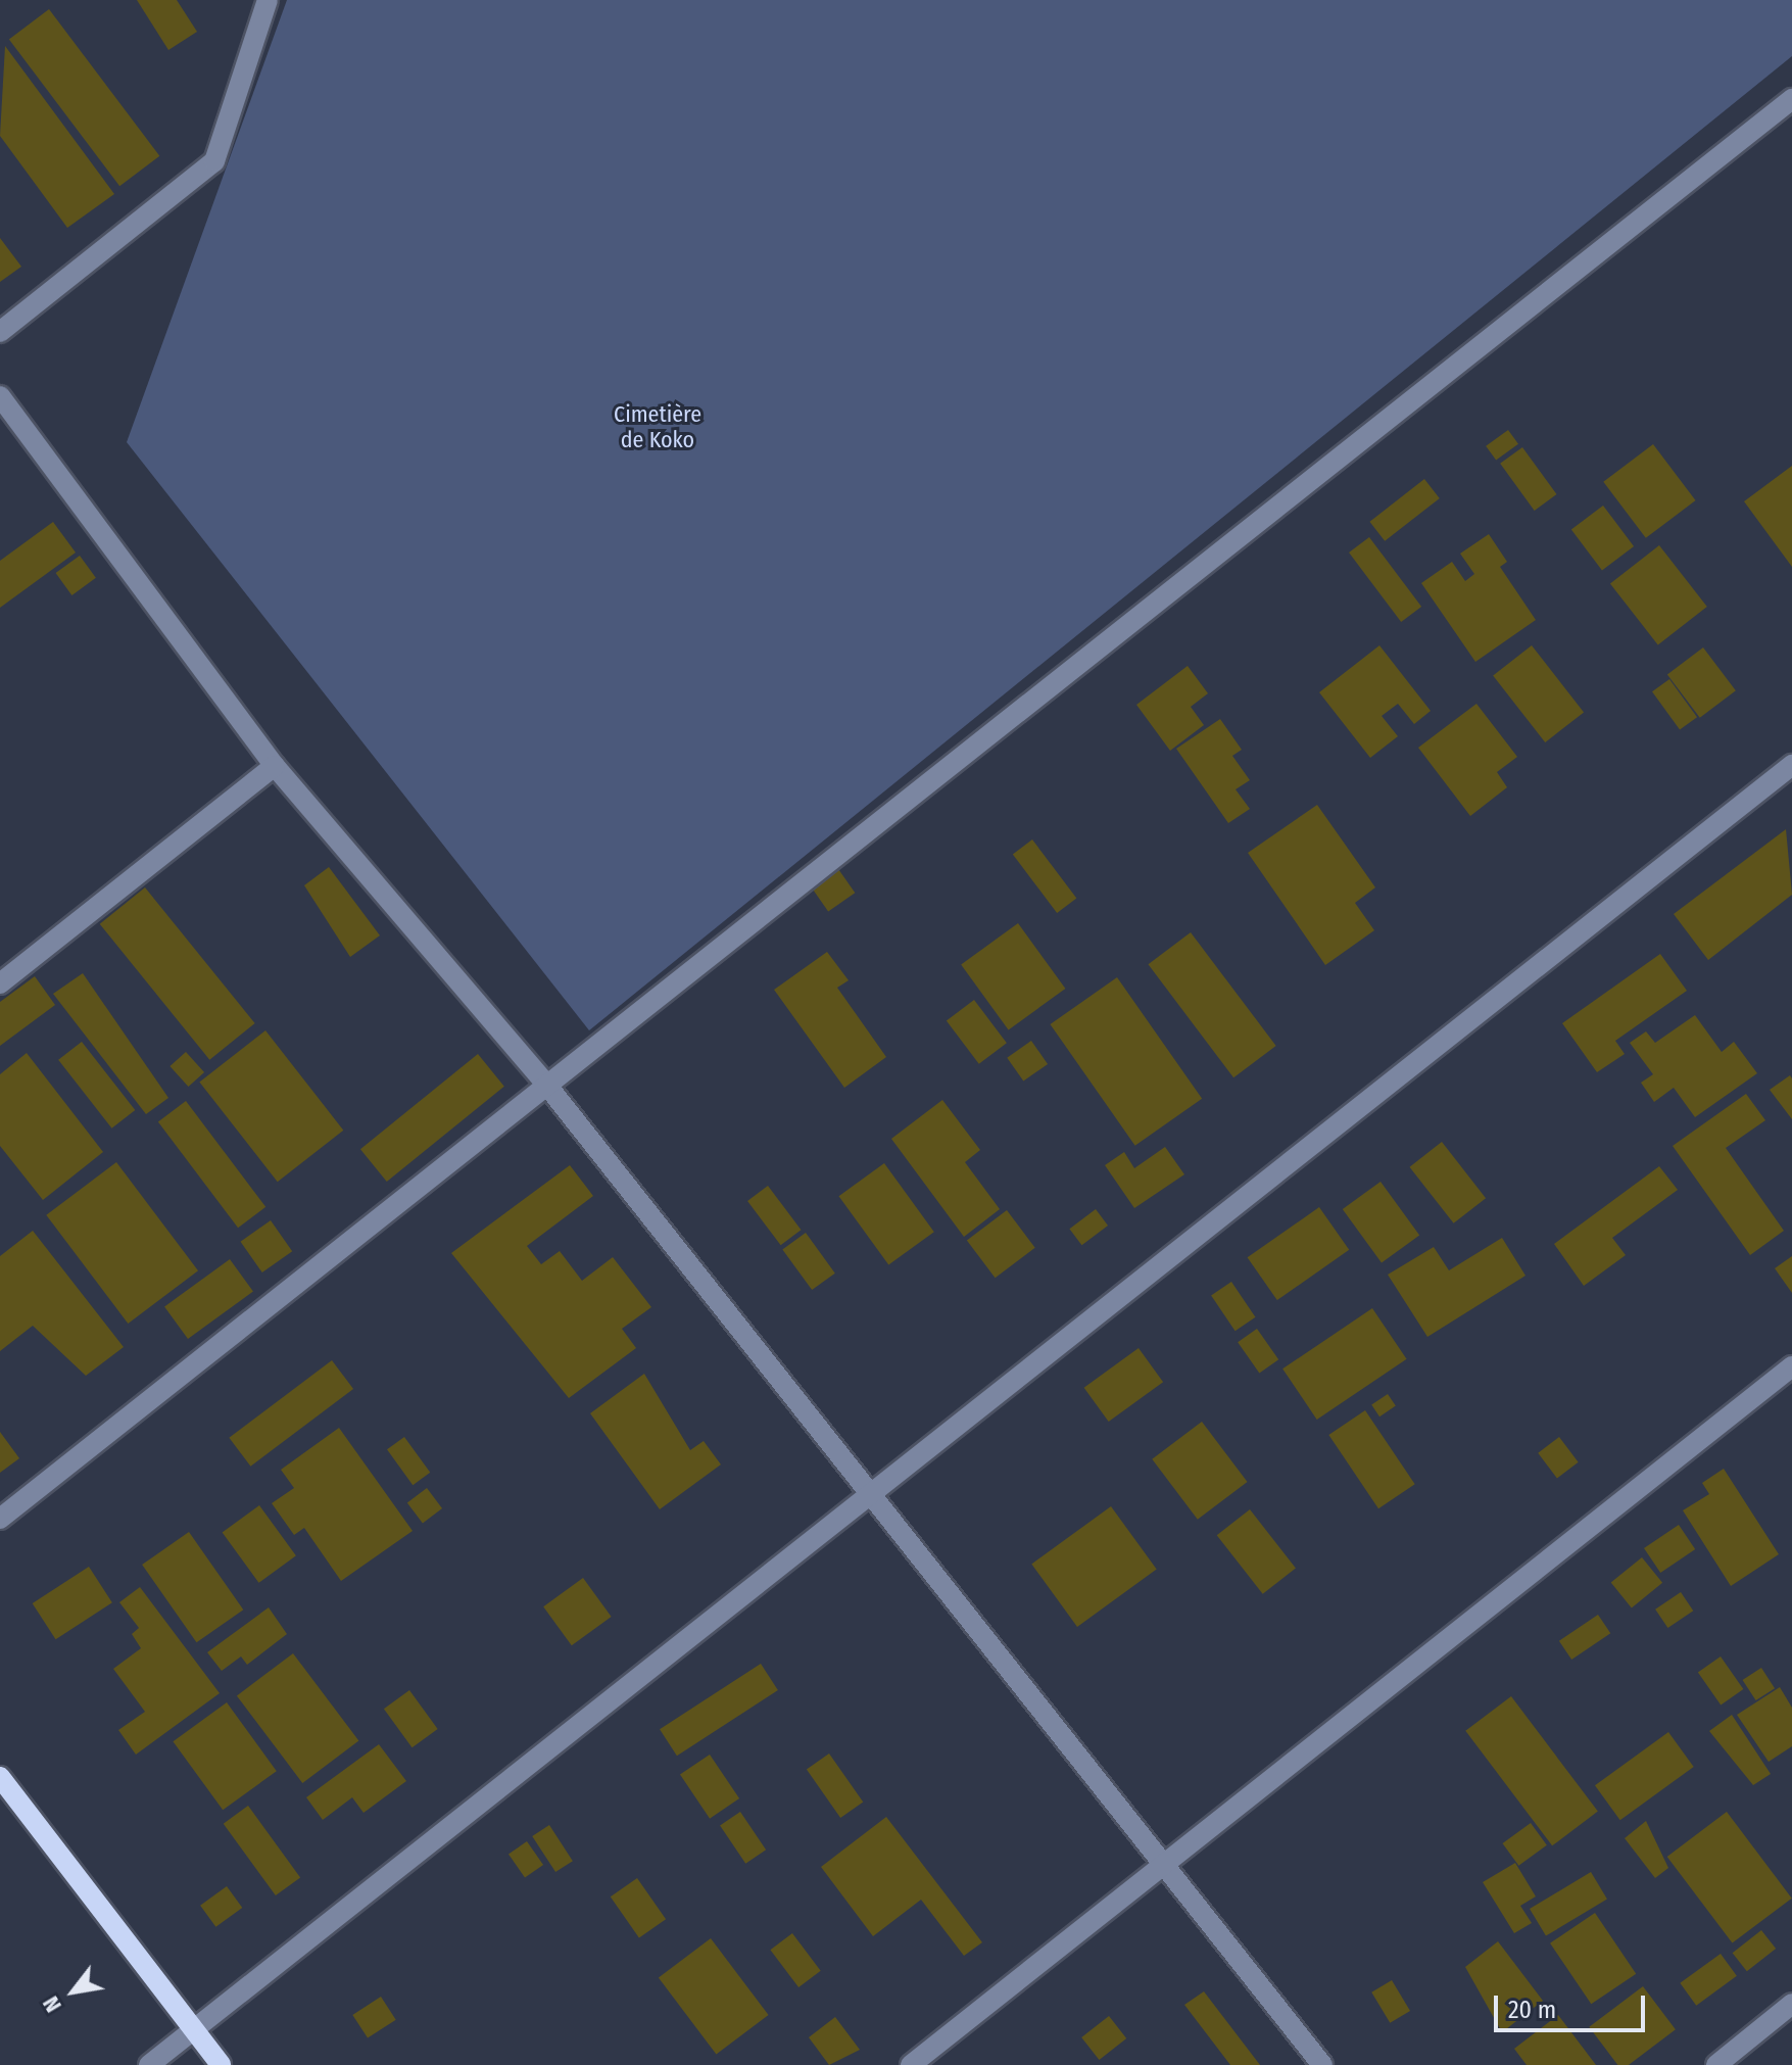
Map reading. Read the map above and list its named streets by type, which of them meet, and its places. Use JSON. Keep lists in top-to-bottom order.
{
  "parks": ["Cimetière de Koko"],
  "scale_bar": "20 m",
  "north": "bottom left"
}
